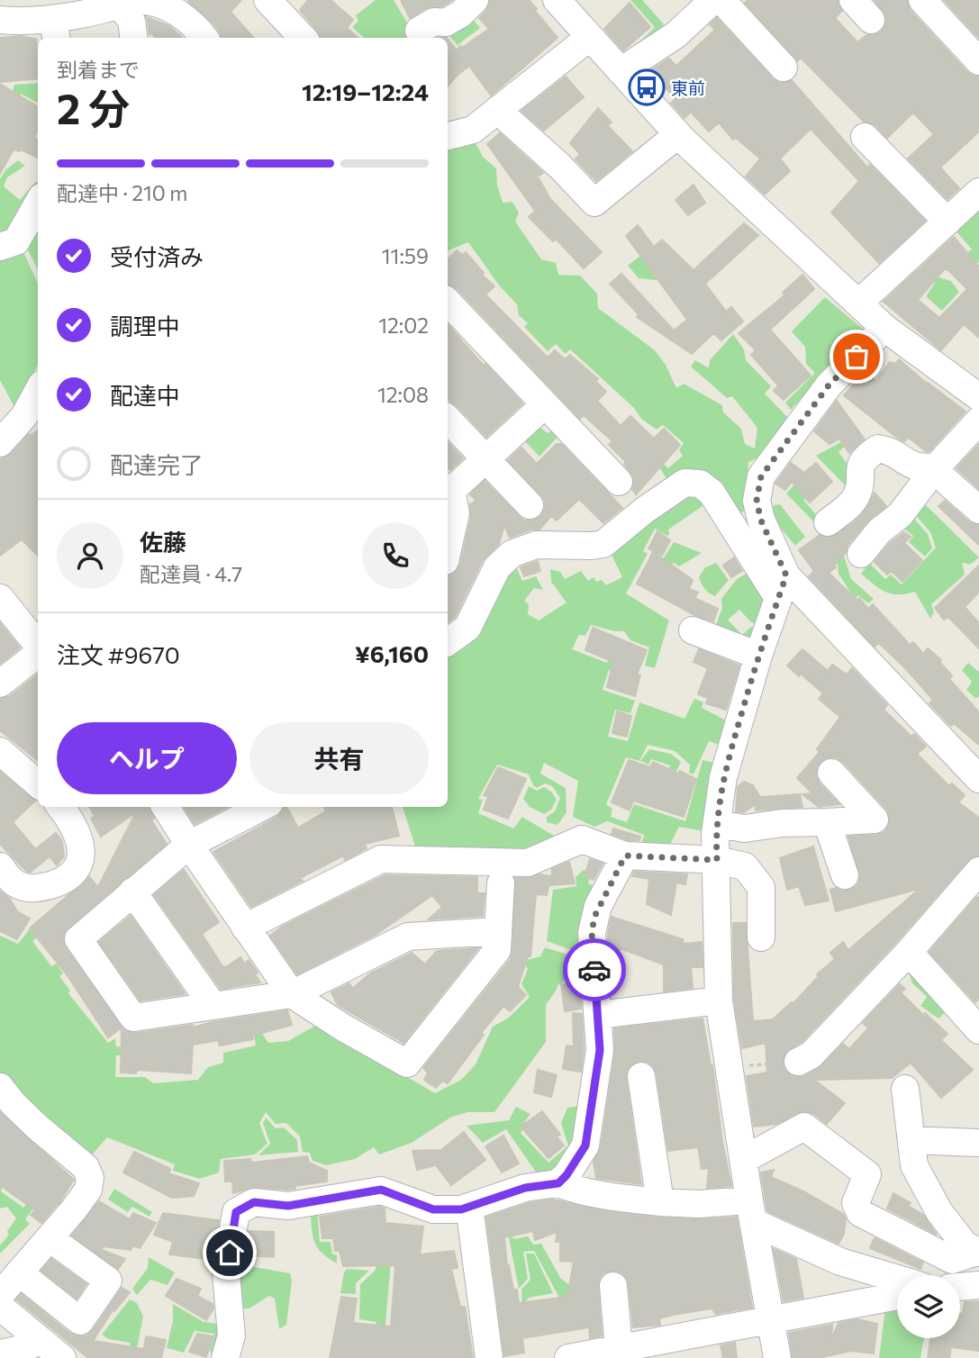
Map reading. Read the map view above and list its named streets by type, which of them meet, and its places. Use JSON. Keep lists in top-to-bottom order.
{
  "places": {
    "bus stop": ["東前"]
  },
  "page": {
    "heading": ["2 分", "到着まで", "12:19–12:24"],
    "panel": [
      "佐藤",
      "配達員 · 4.7",
      "注文 #9670",
      "¥6,160"
    ],
    "bar": "配達中 · 210 m",
    "list": [
      ["受付済み", "11:59"],
      ["調理中", "12:02"],
      ["配達中", "12:08"],
      "配達完了"
    ],
    "buttons": ["ヘルプ", "共有"]
  }
}
